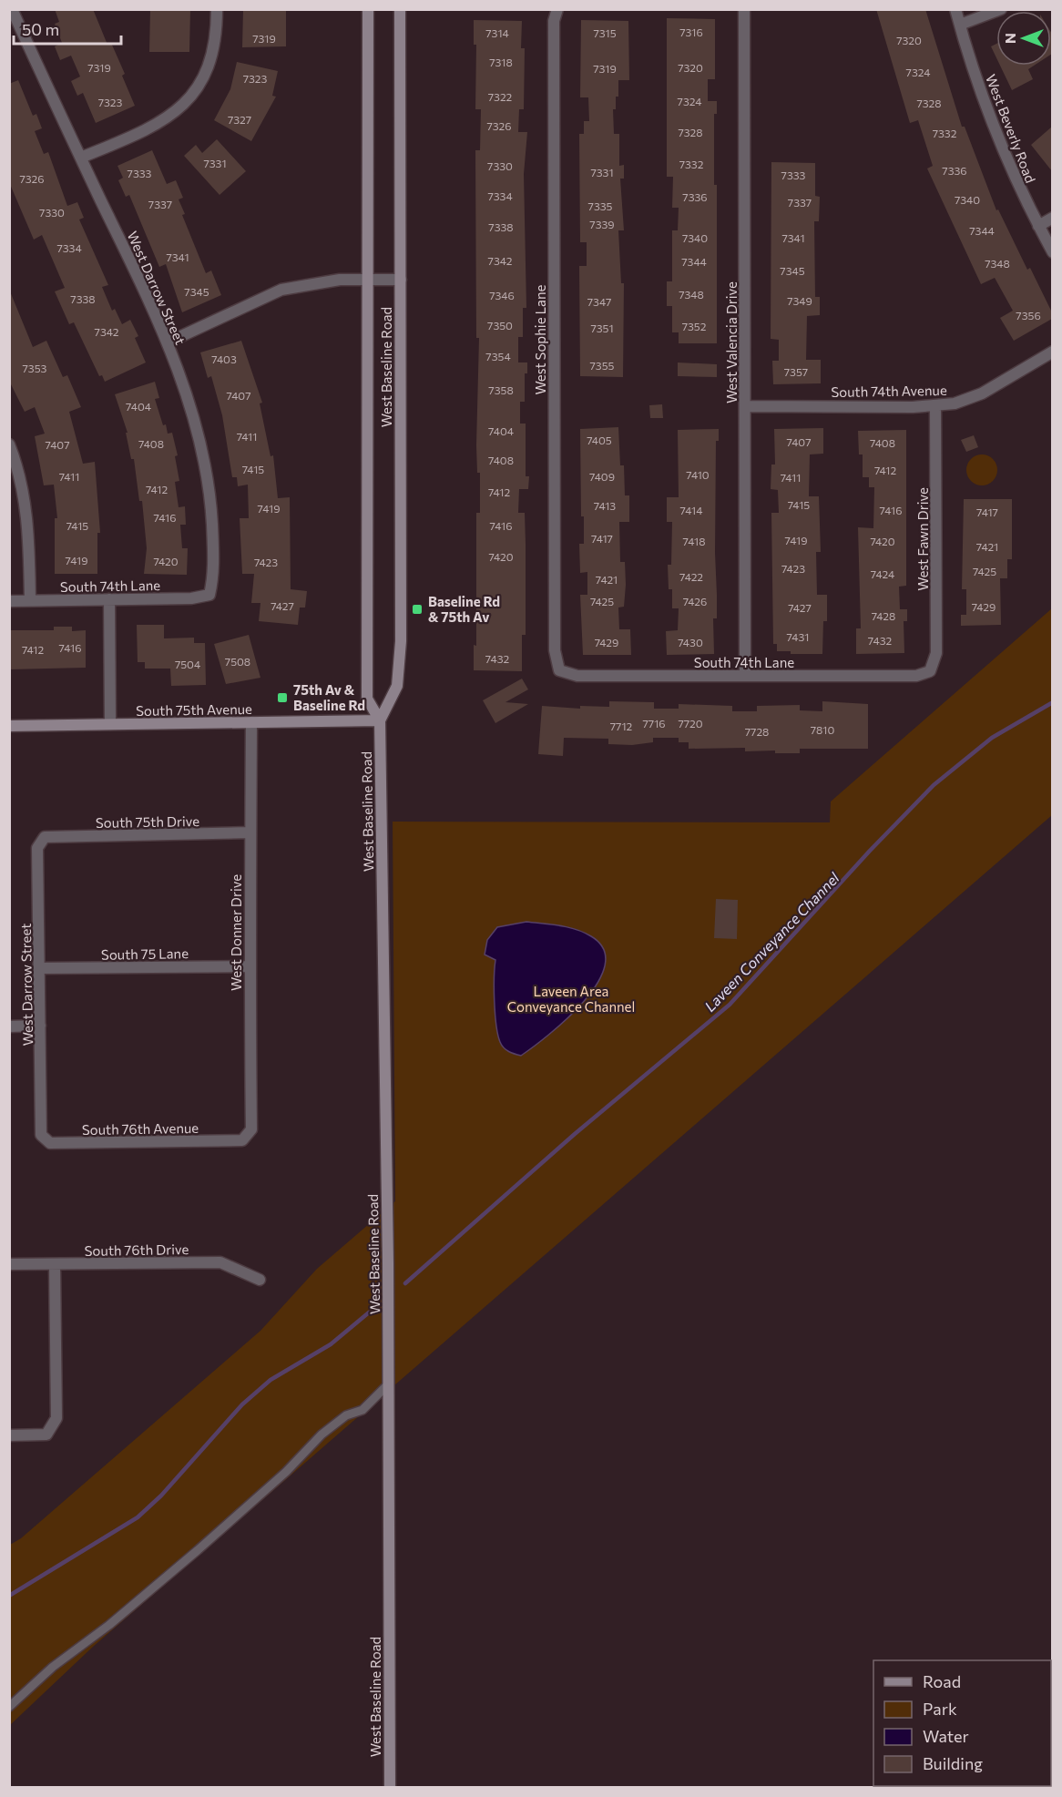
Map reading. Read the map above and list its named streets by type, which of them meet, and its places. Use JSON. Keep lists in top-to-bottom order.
{
  "streets": {
    "main road": ["West Baseline Road", "South 75th Avenue"],
    "street": [
      "West Beverly Road",
      "West Darrow Street",
      "West Sophie Lane",
      "West Valencia Drive",
      "South 74th Avenue",
      "West Fawn Drive",
      "South 74th Lane",
      "South 75th Drive",
      "West Donner Drive",
      "South 75 Lane",
      "South 76th Avenue",
      "South 76th Drive"
    ]
  },
  "crossings": [
    ["West Darrow Street", "South 74th Lane"],
    ["West Darrow Street", "South 75th Drive"],
    ["West Darrow Street", "South 75 Lane"],
    ["West Darrow Street", "South 76th Avenue"],
    ["West Sophie Lane", "South 74th Lane"],
    ["West Valencia Drive", "South 74th Avenue"],
    ["West Valencia Drive", "South 74th Lane"],
    ["West Baseline Road", "South 75th Avenue"],
    ["South 74th Avenue", "West Fawn Drive"],
    ["West Fawn Drive", "South 74th Lane"],
    ["South 75th Avenue", "West Donner Drive"],
    ["South 75th Drive", "West Donner Drive"],
    ["West Donner Drive", "South 75 Lane"],
    ["West Donner Drive", "South 76th Avenue"]
  ],
  "water": ["Laveen Conveyance Channel"],
  "parks": ["Laveen Area Conveyance Channel"],
  "places": {
    "transit": ["Baseline Rd & 75th Av", "75th Av & Baseline Rd"]
  },
  "house_numbers": [
    "7316",
    "7314",
    "7315",
    "7319",
    "7320",
    "7318",
    "7319",
    "7320",
    "7319",
    "7324",
    "7323",
    "7322",
    "7324",
    "7323",
    "7328",
    "7327",
    "7326",
    "7328",
    "7332",
    "7331",
    "7332",
    "7330",
    "7336",
    "7331",
    "7333",
    "7333",
    "7326",
    "7334",
    "7336",
    "7340",
    "7337",
    "7337",
    "7335",
    "7330",
    "7339",
    "7338",
    "7344",
    "7340",
    "7341",
    "7334",
    "7341",
    "7342",
    "7344",
    "7348",
    "7345",
    "7345",
    "7348",
    "7346",
    "7338",
    "7349",
    "7347",
    "7356",
    "7350",
    "7352",
    "7351",
    "7342",
    "7354",
    "7403",
    "7355",
    "7353",
    "7357",
    "7358",
    "7407",
    "7404",
    "7404",
    "7411",
    "7405",
    "7407",
    "7408",
    "7408",
    "7407",
    "7408",
    "7415",
    "7412",
    "7410",
    "7411",
    "7409",
    "7411",
    "7412",
    "7412",
    "7415",
    "7413",
    "7419",
    "7414",
    "7416",
    "7417",
    "7416",
    "7415",
    "7416",
    "7417",
    "7419",
    "7418",
    "7420",
    "7421",
    "7420",
    "7419",
    "7420",
    "7423",
    "7423",
    "7425",
    "7424",
    "7422",
    "7421",
    "7425",
    "7426",
    "7427",
    "7429",
    "7427",
    "7428",
    "7431",
    "7432",
    "7429",
    "7430",
    "7416",
    "7412",
    "7432",
    "7508",
    "7504",
    "7716",
    "7720",
    "7712",
    "7810",
    "7728"
  ],
  "legend": [
    "Road",
    "Park",
    "Water",
    "Building"
  ],
  "scale_bar": "50 m",
  "north": "left"
}
